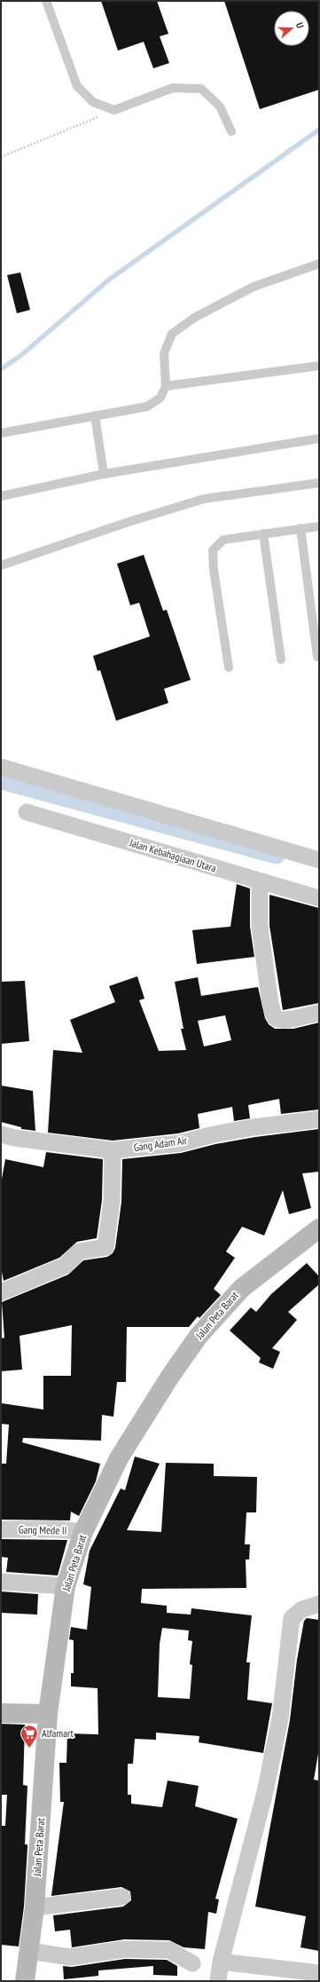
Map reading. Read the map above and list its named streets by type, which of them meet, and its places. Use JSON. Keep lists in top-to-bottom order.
{
  "streets": {
    "main road": ["Jalan Peta Barat"],
    "street": ["Jalan Kebahagiaan Utara", "Gang Adam Air", "Gang Mede II"]
  },
  "crossings": [
    ["Jalan Peta Barat", "Gang Mede II"]
  ],
  "places": {
    "supermarket": ["Alfamart"]
  },
  "north": "right"
}
